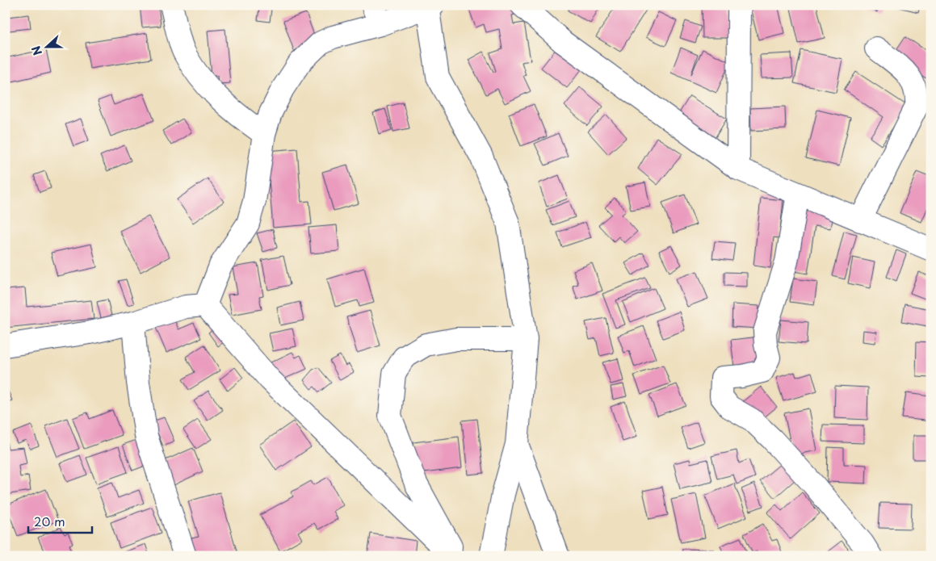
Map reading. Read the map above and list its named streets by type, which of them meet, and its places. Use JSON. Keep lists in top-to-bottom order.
{
  "scale_bar": "20 m",
  "north": "left"
}
